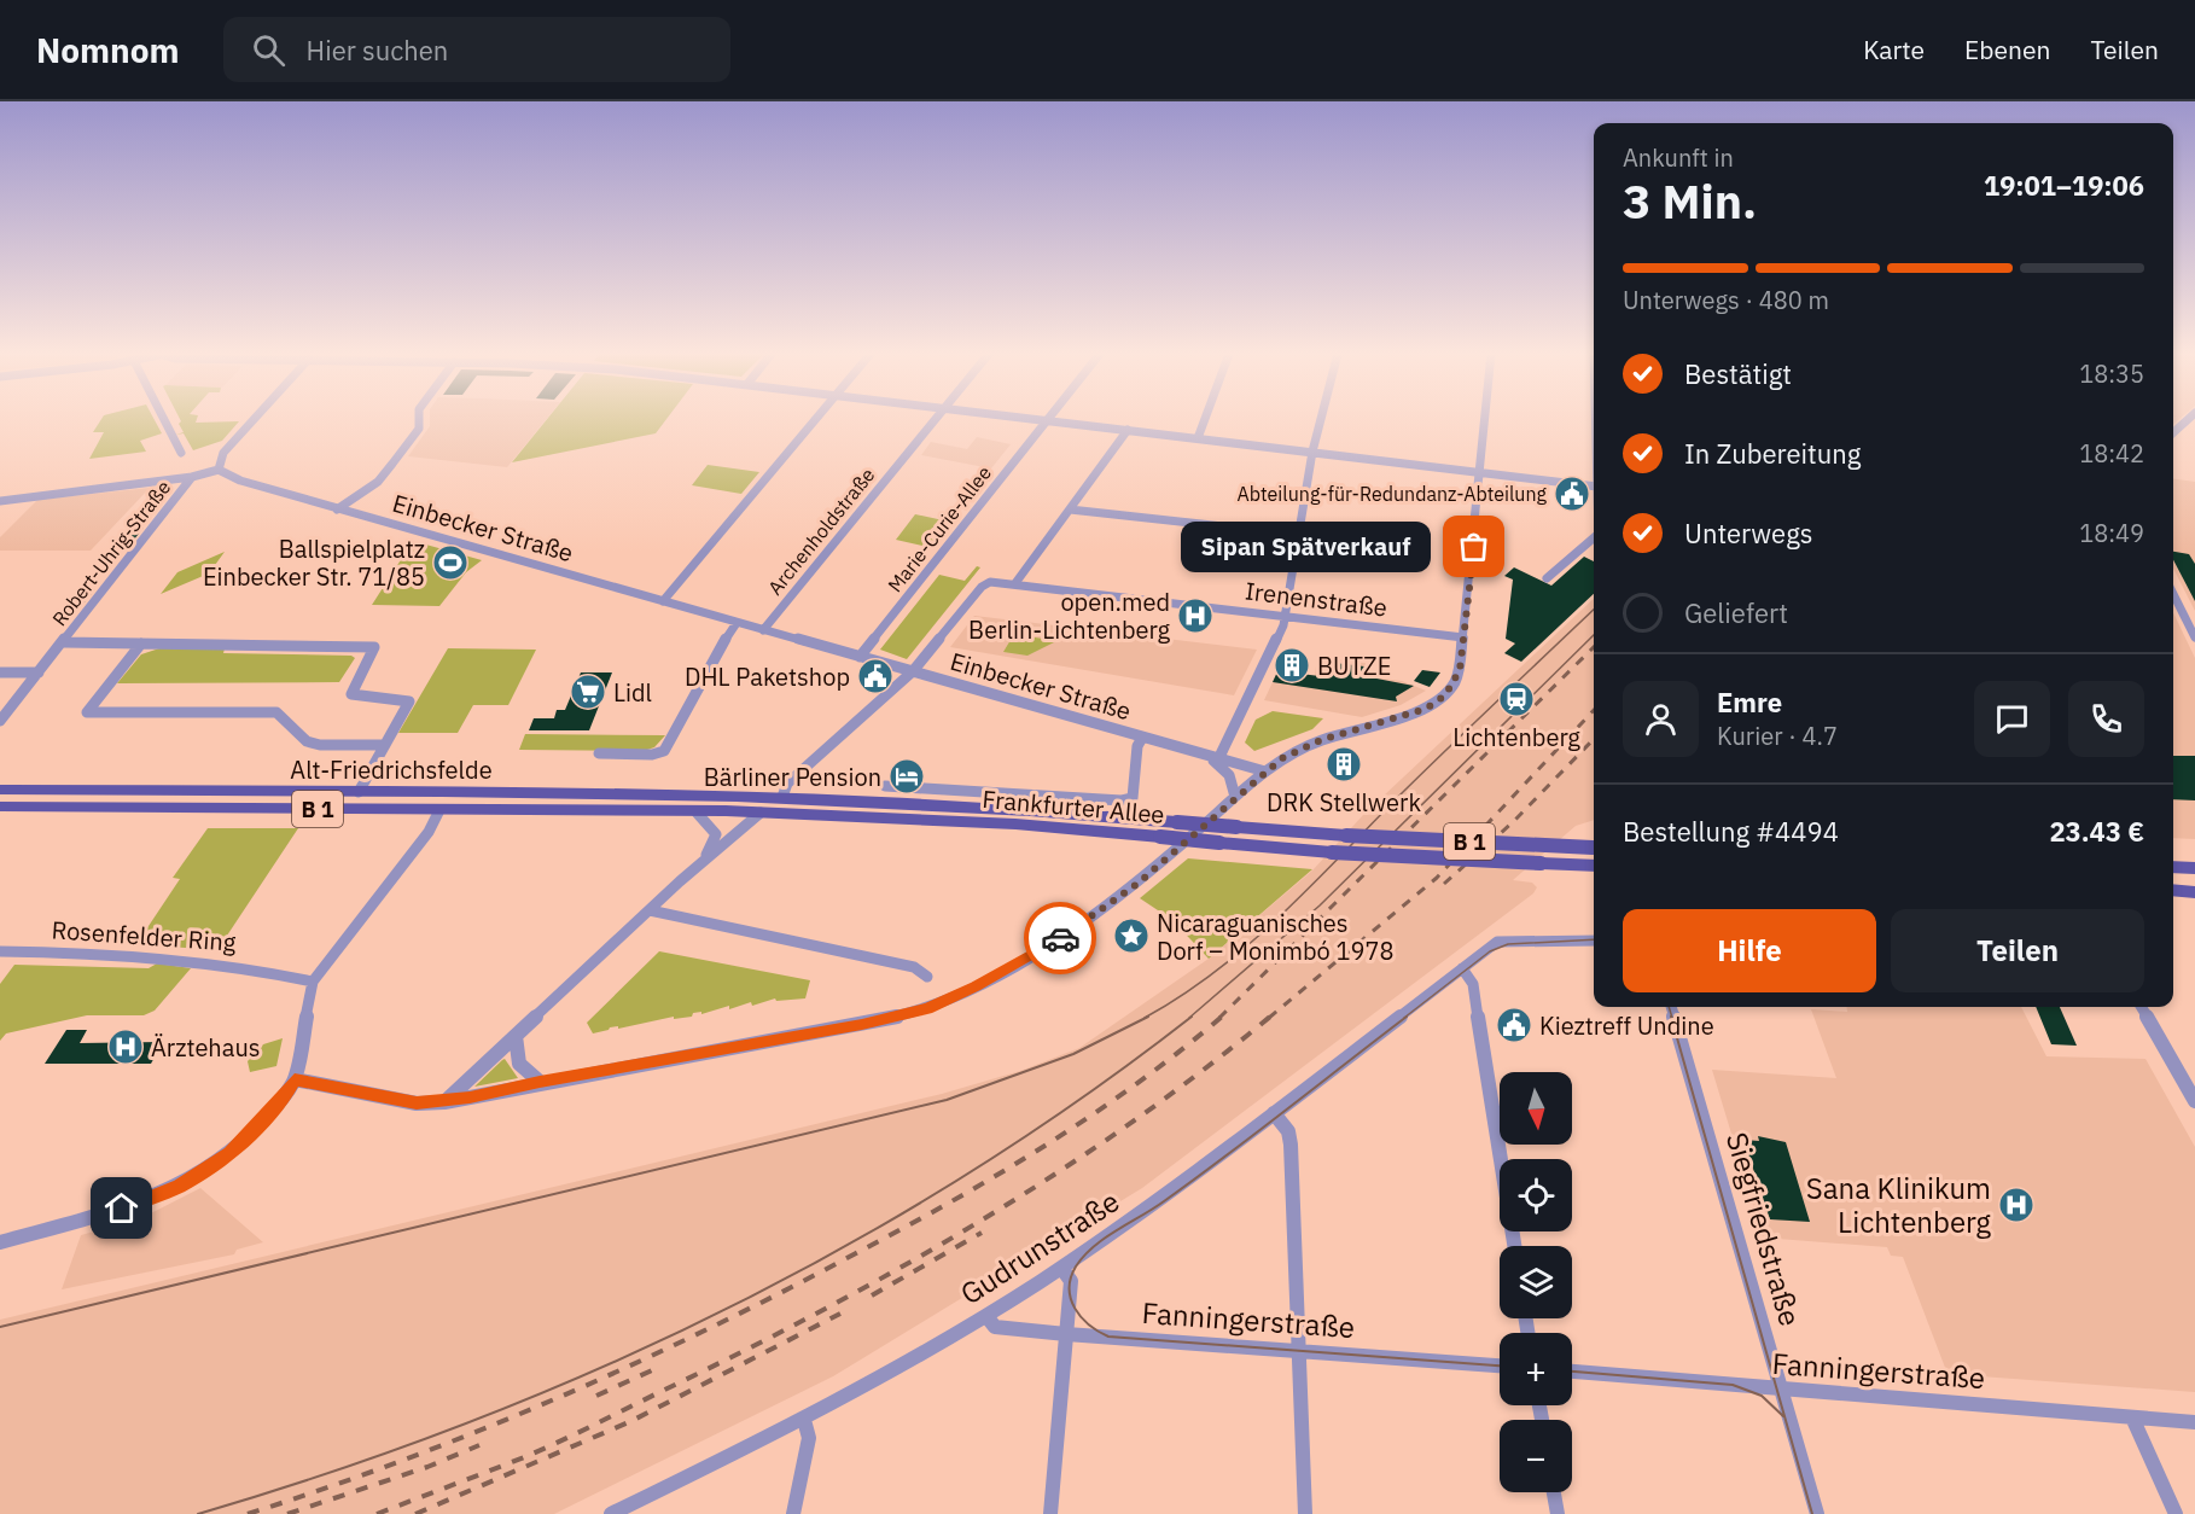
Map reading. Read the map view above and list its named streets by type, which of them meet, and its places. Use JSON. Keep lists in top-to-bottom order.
{
  "streets": {
    "main road": ["Alt-Friedrichsfelde", "Frankfurter Allee", "B 1"],
    "street": [
      "Einbecker Straße",
      "Marie-Curie-Allee",
      "Archenholdstraße",
      "Robert-Uhrig-Straße",
      "Irenenstraße",
      "Rosenfelder Ring",
      "Siegfriedstraße",
      "Gudrunstraße",
      "Fanningerstraße"
    ]
  },
  "crossings": [
    ["Einbecker Straße", "Marie-Curie-Allee"],
    ["Einbecker Straße", "Archenholdstraße"],
    ["Einbecker Straße", "Robert-Uhrig-Straße"],
    ["Einbecker Straße", "Irenenstraße"],
    ["Einbecker Straße", "Frankfurter Allee"],
    ["Alt-Friedrichsfelde", "Frankfurter Allee"],
    ["Siegfriedstraße", "Fanningerstraße"],
    ["Gudrunstraße", "Fanningerstraße"]
  ],
  "places": {
    "public building": ["Abteilung-für-Redundanz-Abteilung", "DHL Paketshop", "Kieztreff Undine"],
    "other": ["Sipan Spätverkauf"],
    "sports": ["Ballspielplatz Einbecker Str. 71/85"],
    "hospital": ["open.med Berlin-Lichtenberg", "Ärztehaus", "Sana Klinikum Lichtenberg"],
    "building": ["BUTZE", "DRK Stellwerk"],
    "supermarket": ["Lidl"],
    "station": ["Lichtenberg"],
    "hotel": ["Bärliner Pension"],
    "place": ["Nicaraguanisches Dorf – Monimbó 1978"]
  },
  "north": "bottom",
  "page": {
    "header": "Nomnom",
    "search": "Hier suchen",
    "nav": ["Karte", "Ebenen", "Teilen"],
    "heading": ["3 Min.", "Ankunft in", "19:01–19:06"],
    "panel": [
      "Emre",
      "Kurier · 4.7",
      "Bestellung #4494",
      "23.43 €"
    ],
    "bar": "Unterwegs · 480 m",
    "list": [
      ["Bestätigt", "18:35"],
      ["In Zubereitung", "18:42"],
      ["Unterwegs", "18:49"],
      "Geliefert"
    ],
    "bubble": "Sipan Spätverkauf",
    "buttons": ["Hilfe", "Teilen"],
    "map_buttons": ["+", "−"]
  }
}
